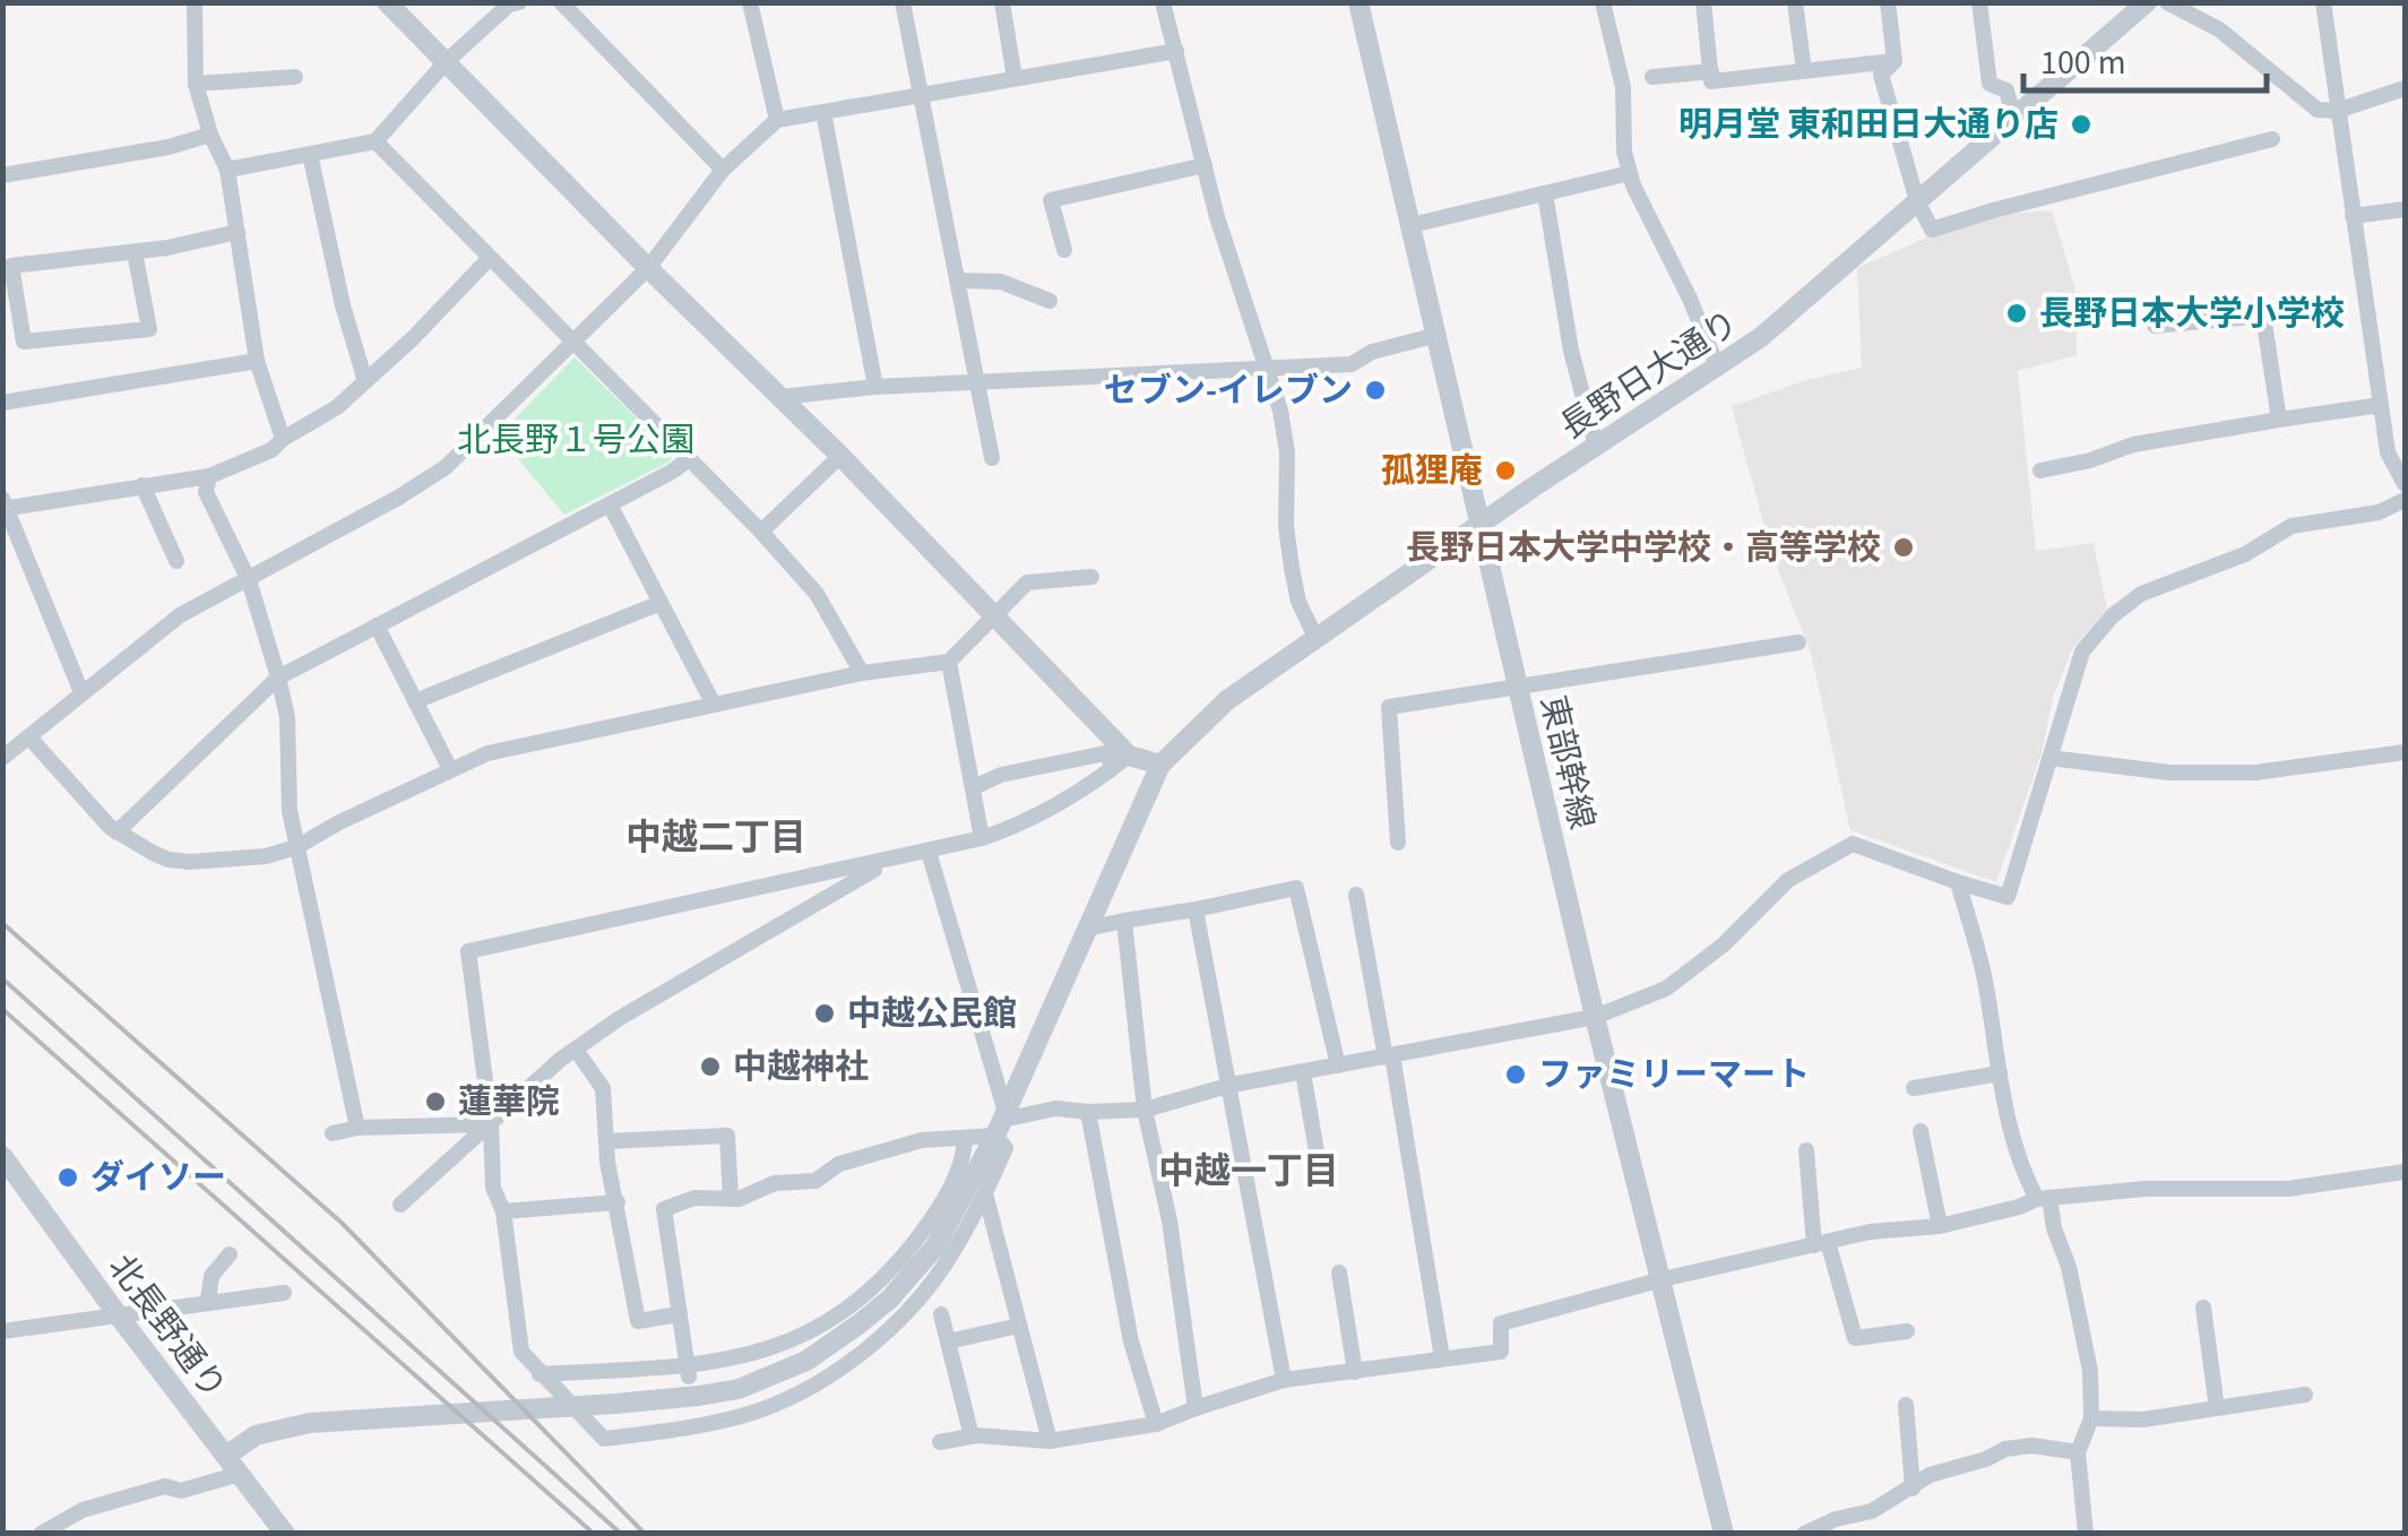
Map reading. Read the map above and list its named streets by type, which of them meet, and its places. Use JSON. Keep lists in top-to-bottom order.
{
  "streets": {
    "street": ["長野日大通り", "東部幹線", "北長野通り"]
  },
  "crossings": [
    ["長野日大通り", "東部幹線"]
  ],
  "districts": ["中越二丁目", "中越一丁目"],
  "parks": ["北長野１号公園"],
  "places": [
    "明月堂 東和田日大通り店",
    "長野日本大学小学校",
    "セブン-イレブン",
    "孤狸庵",
    "長野日本大学中学校・高等学校",
    "中越公民館",
    "中越神社",
    "ファミリーマート",
    "蓮華院",
    "ダイソー"
  ],
  "scale_bar": "100 m"
}
